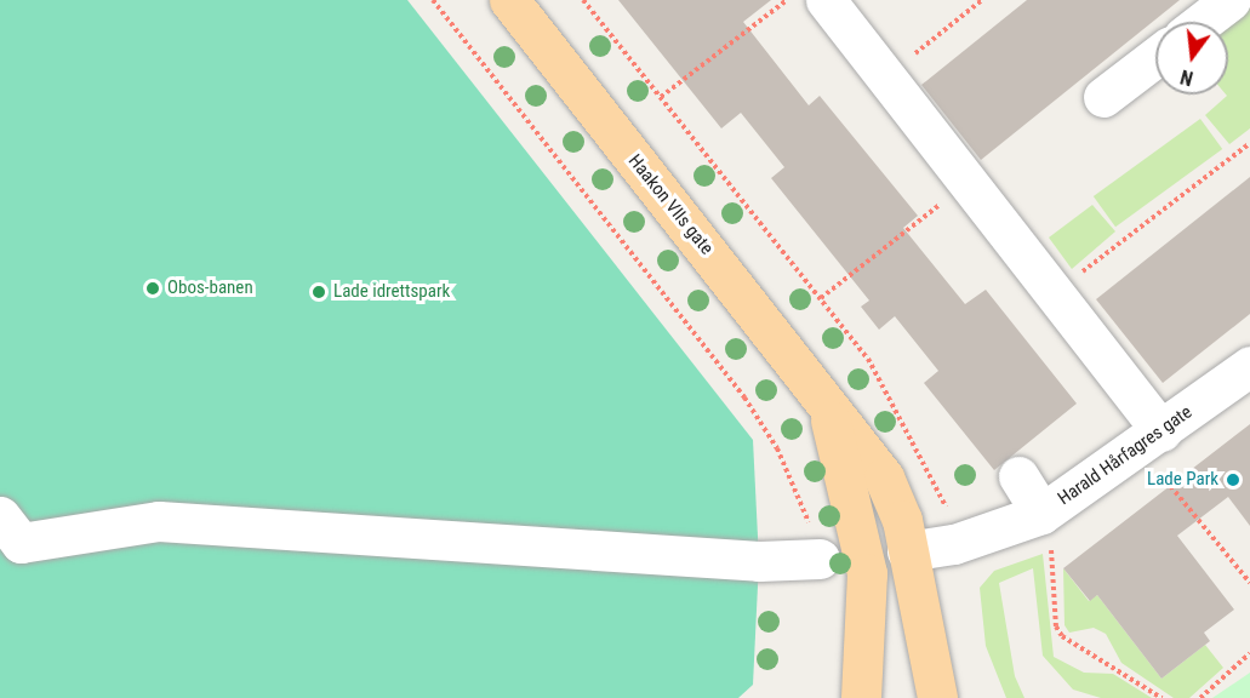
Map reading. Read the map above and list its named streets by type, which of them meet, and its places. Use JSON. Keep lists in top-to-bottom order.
{
  "streets": {
    "main road": ["Haakon VIIs gate"],
    "street": ["Harald Hårfagres gate"]
  },
  "crossings": [
    ["Haakon VIIs gate", "Harald Hårfagres gate"]
  ],
  "places": ["Obos-banen", "Lade idrettspark", "Lade Park"],
  "north": "bottom"
}
